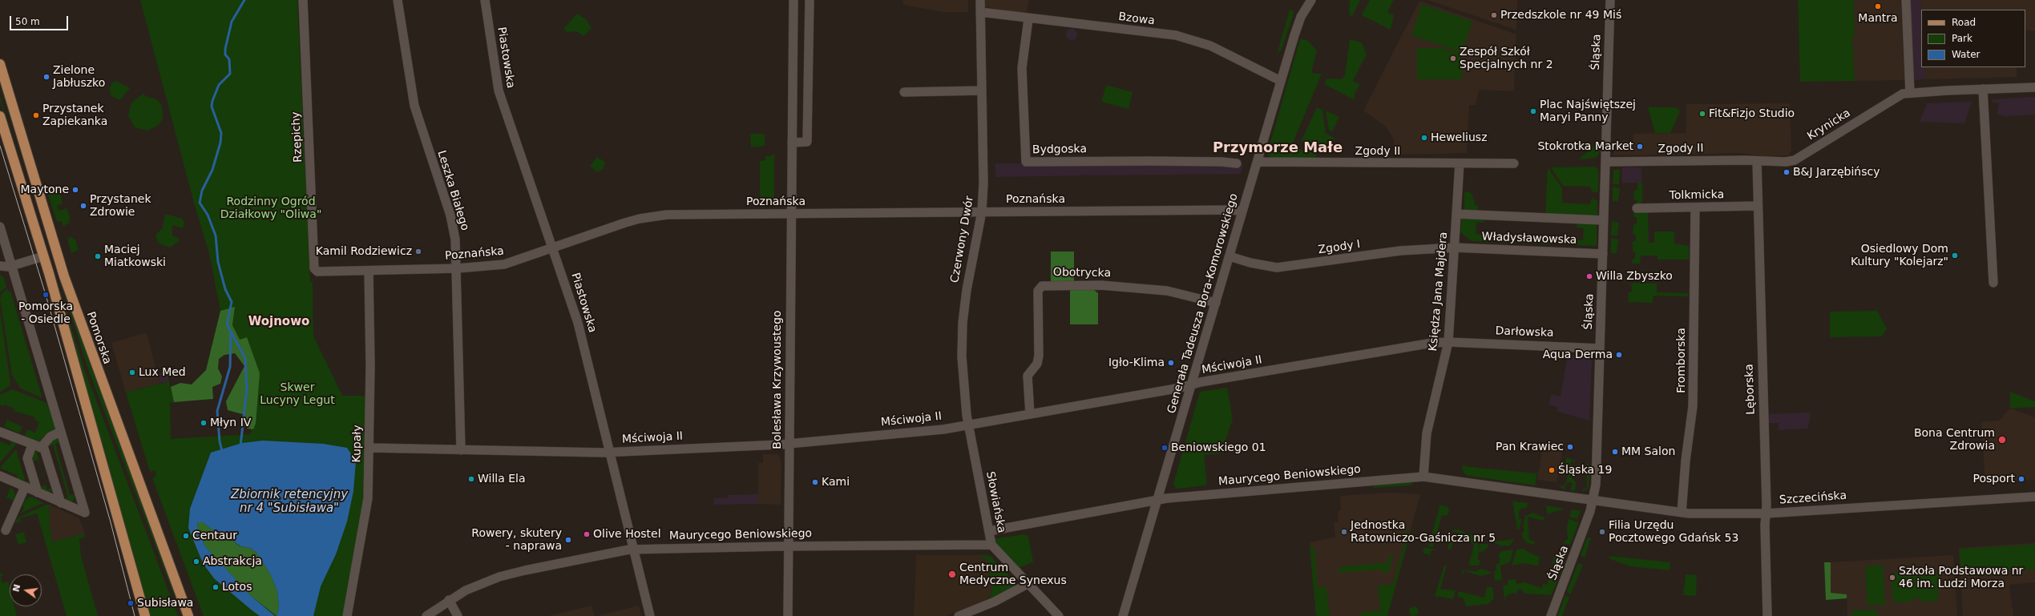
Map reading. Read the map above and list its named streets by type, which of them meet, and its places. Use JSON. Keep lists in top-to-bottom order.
{
  "streets": {
    "main road": ["Pomorska"],
    "street": [
      "Bzowa",
      "Śląska",
      "Piastowska",
      "Krynicka",
      "Rzepichy",
      "Zgody II",
      "Bydgoska",
      "Leszka Białego",
      "Tolkmicka",
      "Poznańska",
      "Władysławowska",
      "Czerwony Dwór",
      "Zgody I",
      "Obotrycka",
      "Księdza Jana Majdera",
      "Generała Tadeusza Bora-Komorowskiego",
      "Darłowska",
      "Fromborska",
      "Mściwoja II",
      "Bolesława Krzywoustego",
      "Lęborska",
      "Kupały",
      "Maurycego Beniowskiego",
      "Szczecińska",
      "Słowiańska"
    ]
  },
  "crossings": [
    ["Bzowa", "Bydgoska"],
    ["Bzowa", "Czerwony Dwór"],
    ["Bzowa", "Generała Tadeusza Bora-Komorowskiego"],
    ["Śląska", "Zgody II"],
    ["Śląska", "Władysławowska"],
    ["Śląska", "Darłowska"],
    ["Śląska", "Maurycego Beniowskiego"],
    ["Śląska", "Szczecińska"],
    ["Piastowska", "Poznańska"],
    ["Piastowska", "Mściwoja II"],
    ["Piastowska", "Maurycego Beniowskiego"],
    ["Krynicka", "Zgody II"],
    ["Krynicka", "Lęborska"],
    ["Rzepichy", "Poznańska"],
    ["Zgody II", "Księdza Jana Majdera"],
    ["Zgody II", "Generała Tadeusza Bora-Komorowskiego"],
    ["Zgody II", "Lęborska"],
    ["Leszka Białego", "Poznańska"],
    ["Leszka Białego", "Mściwoja II"],
    ["Tolkmicka", "Fromborska"],
    ["Tolkmicka", "Lęborska"],
    ["Poznańska", "Czerwony Dwór"],
    ["Poznańska", "Generała Tadeusza Bora-Komorowskiego"],
    ["Poznańska", "Bolesława Krzywoustego"],
    ["Poznańska", "Kupały"],
    ["Władysławowska", "Zgody I"],
    ["Władysławowska", "Księdza Jana Majdera"],
    ["Czerwony Dwór", "Mściwoja II"],
    ["Czerwony Dwór", "Słowiańska"],
    ["Zgody I", "Księdza Jana Majdera"],
    ["Zgody I", "Generała Tadeusza Bora-Komorowskiego"],
    ["Obotrycka", "Generała Tadeusza Bora-Komorowskiego"],
    ["Obotrycka", "Mściwoja II"],
    ["Księdza Jana Majdera", "Darłowska"],
    ["Księdza Jana Majdera", "Mściwoja II"],
    ["Księdza Jana Majdera", "Maurycego Beniowskiego"],
    ["Generała Tadeusza Bora-Komorowskiego", "Mściwoja II"],
    ["Generała Tadeusza Bora-Komorowskiego", "Maurycego Beniowskiego"],
    ["Darłowska", "Mściwoja II"],
    ["Fromborska", "Szczecińska"],
    ["Mściwoja II", "Bolesława Krzywoustego"],
    ["Mściwoja II", "Kupały"],
    ["Mściwoja II", "Słowiańska"],
    ["Bolesława Krzywoustego", "Maurycego Beniowskiego"],
    ["Lęborska", "Szczecińska"],
    ["Maurycego Beniowskiego", "Szczecińska"],
    ["Maurycego Beniowskiego", "Słowiańska"]
  ],
  "districts": ["Przymorze Małe", "Wojnowo"],
  "water": ["Zbiornik retencyjny nr 4 \"Subisława\""],
  "parks": ["Rodzinny Ogród Działkowy \"Oliwa\"", "Skwer Lucyny Legut"],
  "places": [
    "Mantra",
    "Przedszkole nr 49 Miś",
    "Zespół Szkół Specjalnych nr 2",
    "Zielone Jabłuszko",
    "Plac Najświętszej Maryi Panny",
    "Fit&Fizjo Studio",
    "Przystanek Zapiekanka",
    "Heweliusz",
    "Stokrotka Market",
    "B&J Jarzębińscy",
    "Maytone",
    "Przystanek Zdrowie",
    "Kamil Rodziewicz",
    "Osiedlowy Dom Kultury \"Kolejarz\"",
    "Maciej Miatkowski",
    "Willa Zbyszko",
    "Pomorska - Osiedle",
    "Aqua Derma",
    "Igło-Klima",
    "Lux Med",
    "Młyn IV",
    "Bona Centrum Zdrowia",
    "Pan Krawiec",
    "Beniowskiego 01",
    "MM Salon",
    "Śląska 19",
    "Willa Ela",
    "Posport",
    "Kami",
    "Jednostka Ratowniczo-Gaśnicza nr 5",
    "Filia Urzędu Pocztowego Gdańsk 53",
    "Olive Hostel",
    "Centaur",
    "Rowery, skutery - naprawa",
    "Abstrakcja",
    "Centrum Medyczne Synexus",
    "Szkoła Podstawowa nr 46 im. Ludzi Morza",
    "Lotos",
    "Subisława"
  ],
  "legend": ["Road", "Park", "Water"],
  "scale_bar": "50 m",
  "north": "left"
}
